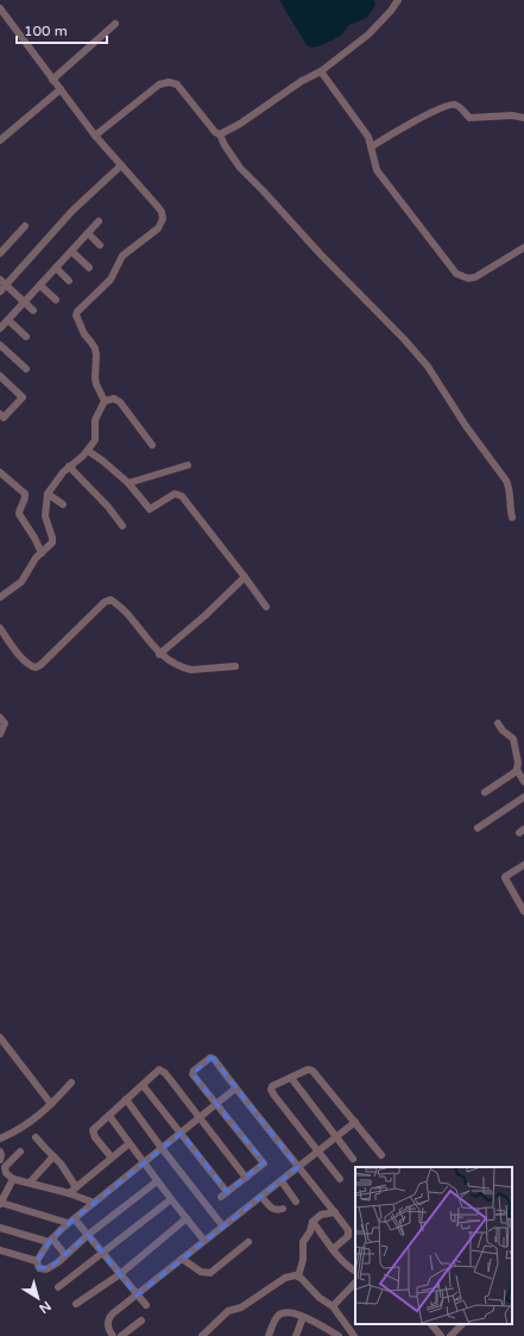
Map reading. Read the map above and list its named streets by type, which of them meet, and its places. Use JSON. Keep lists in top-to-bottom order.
{
  "scale_bar": "100 m",
  "north": "bottom right"
}
